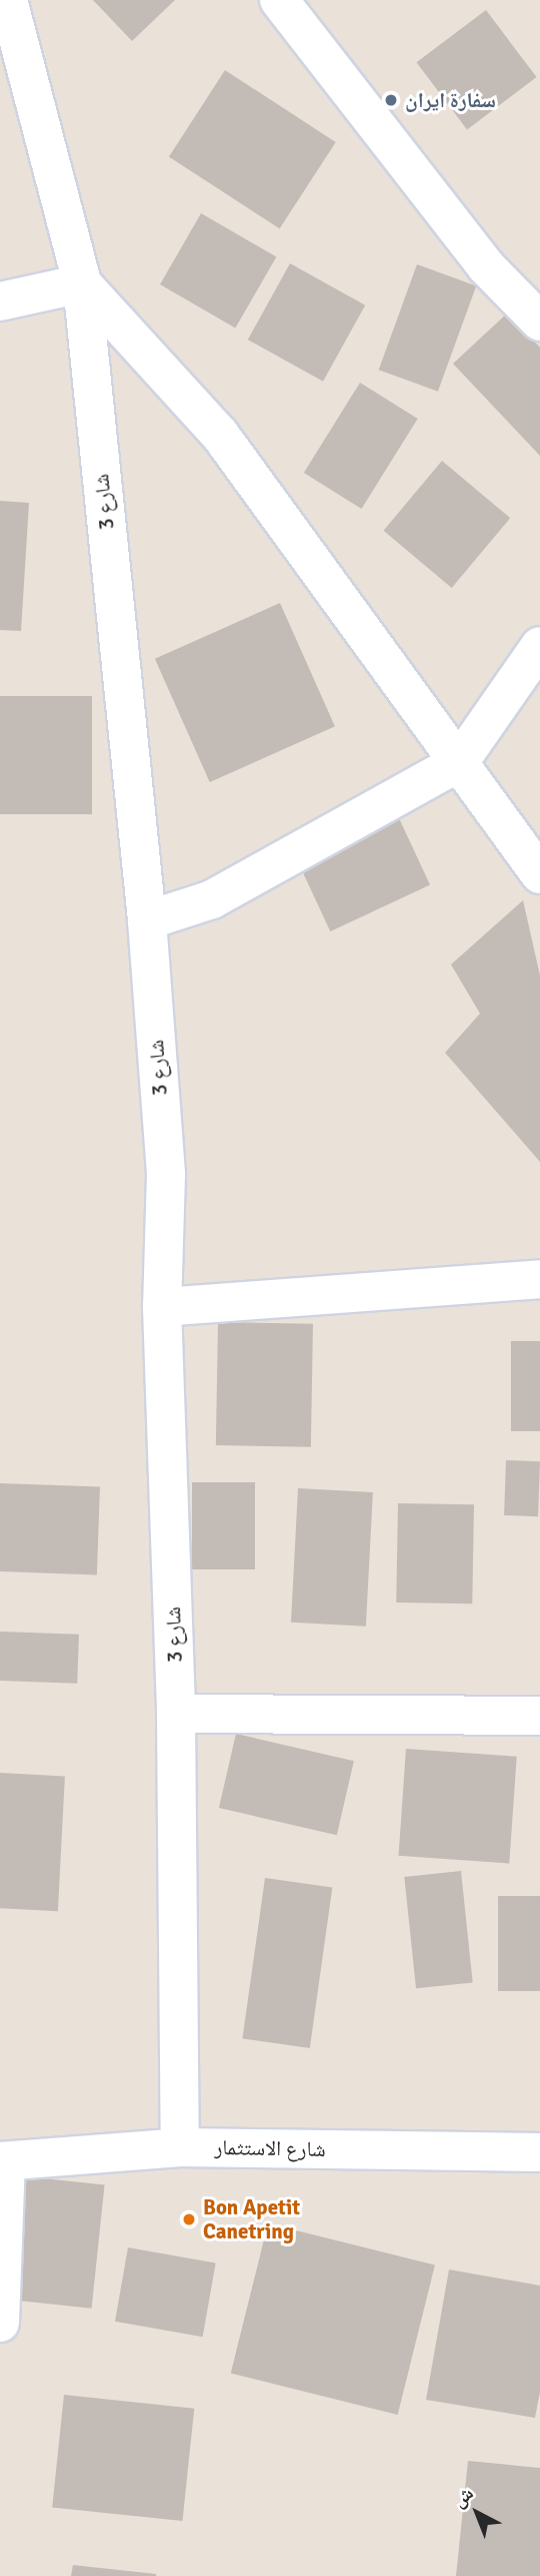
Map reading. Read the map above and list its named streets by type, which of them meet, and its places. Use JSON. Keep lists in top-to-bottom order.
{
  "streets": {
    "street": ["شارع 3", "شارع الاستثمار"]
  },
  "crossings": [
    ["شارع 3", "شارع الاستثمار"]
  ],
  "places": ["سفارة ايران", "Bon Apetit Canetring"],
  "north": "top left"
}
